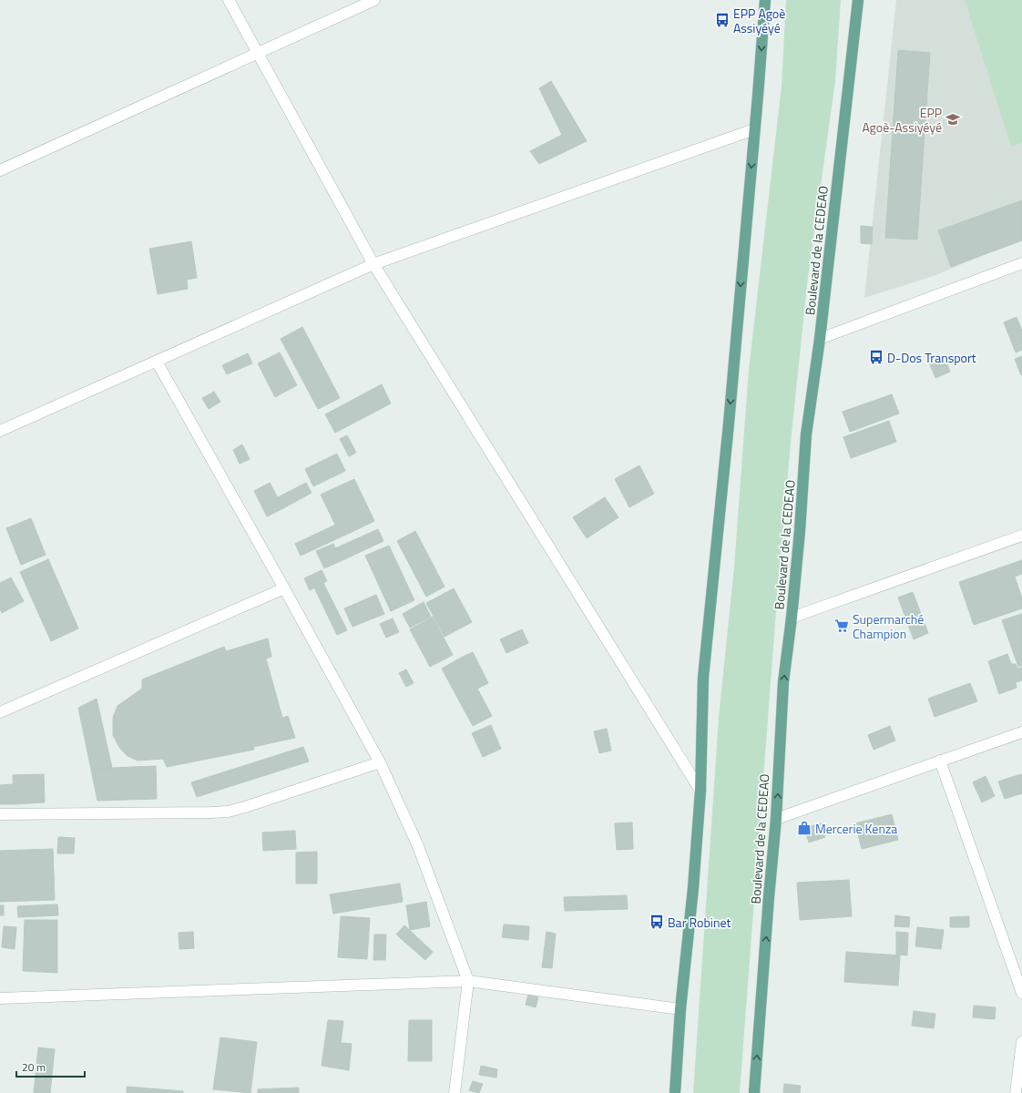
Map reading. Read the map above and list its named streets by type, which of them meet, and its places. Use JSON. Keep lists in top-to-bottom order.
{
  "streets": {
    "main road": ["Boulevard de la CEDEAO"]
  },
  "places": {
    "bus stop": ["EPP Agoè Assiyéyé", "D-Dos Transport", "Bar Robinet"],
    "school or university": ["EPP Agoè-Assiyéyé"],
    "supermarket": ["Supermarché Champion"],
    "shop": ["Mercerie Kenza"]
  },
  "scale_bar": "20 m"
}
